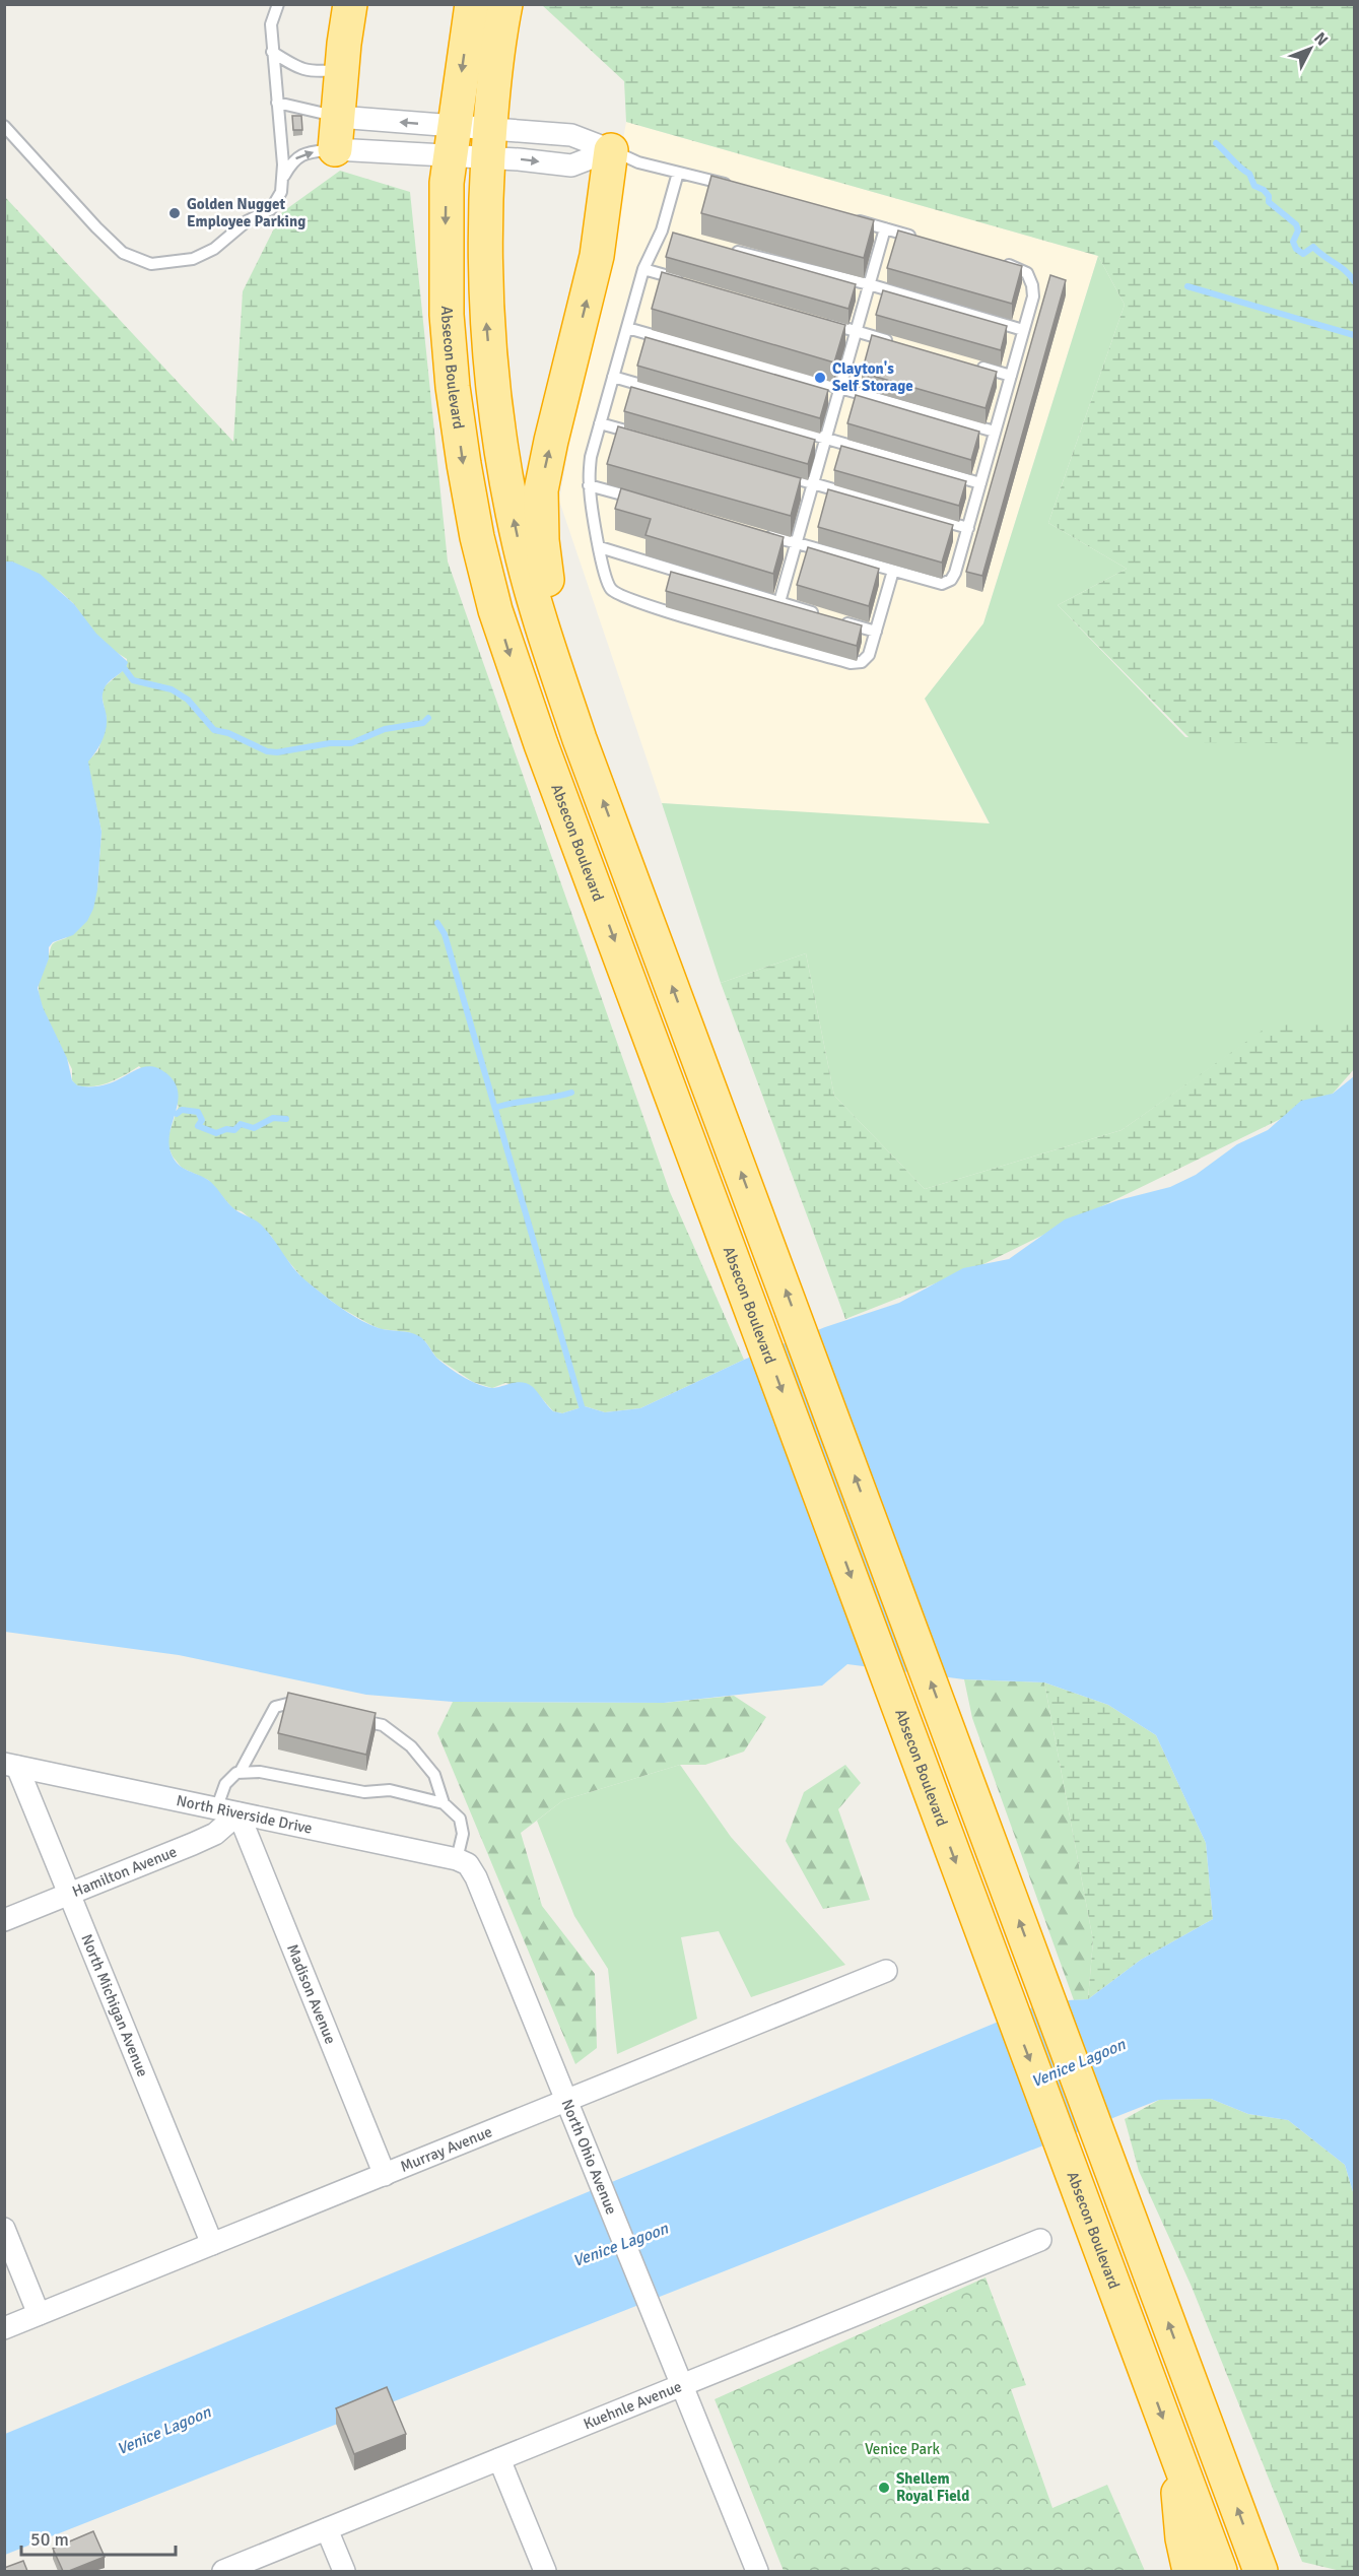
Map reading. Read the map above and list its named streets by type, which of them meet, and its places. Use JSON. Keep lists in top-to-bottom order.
{
  "streets": {
    "highway": ["Absecon Boulevard"],
    "street": [
      "North Riverside Drive",
      "Hamilton Avenue",
      "Madison Avenue",
      "North Michigan Avenue",
      "Murray Avenue",
      "North Ohio Avenue",
      "Kuehnle Avenue"
    ]
  },
  "crossings": [
    ["North Riverside Drive", "Hamilton Avenue"],
    ["North Riverside Drive", "Madison Avenue"],
    ["North Riverside Drive", "North Michigan Avenue"],
    ["North Riverside Drive", "North Ohio Avenue"],
    ["Hamilton Avenue", "Madison Avenue"],
    ["Hamilton Avenue", "North Michigan Avenue"],
    ["Madison Avenue", "Murray Avenue"],
    ["North Michigan Avenue", "Murray Avenue"],
    ["Murray Avenue", "North Ohio Avenue"],
    ["North Ohio Avenue", "Kuehnle Avenue"]
  ],
  "water": ["Venice Lagoon"],
  "parks": ["Venice Park"],
  "places": ["Golden Nugget Employee Parking", "Clayton's Self Storage", "Shellem Royal Field"],
  "scale_bar": "50 m",
  "north": "top right"
}
